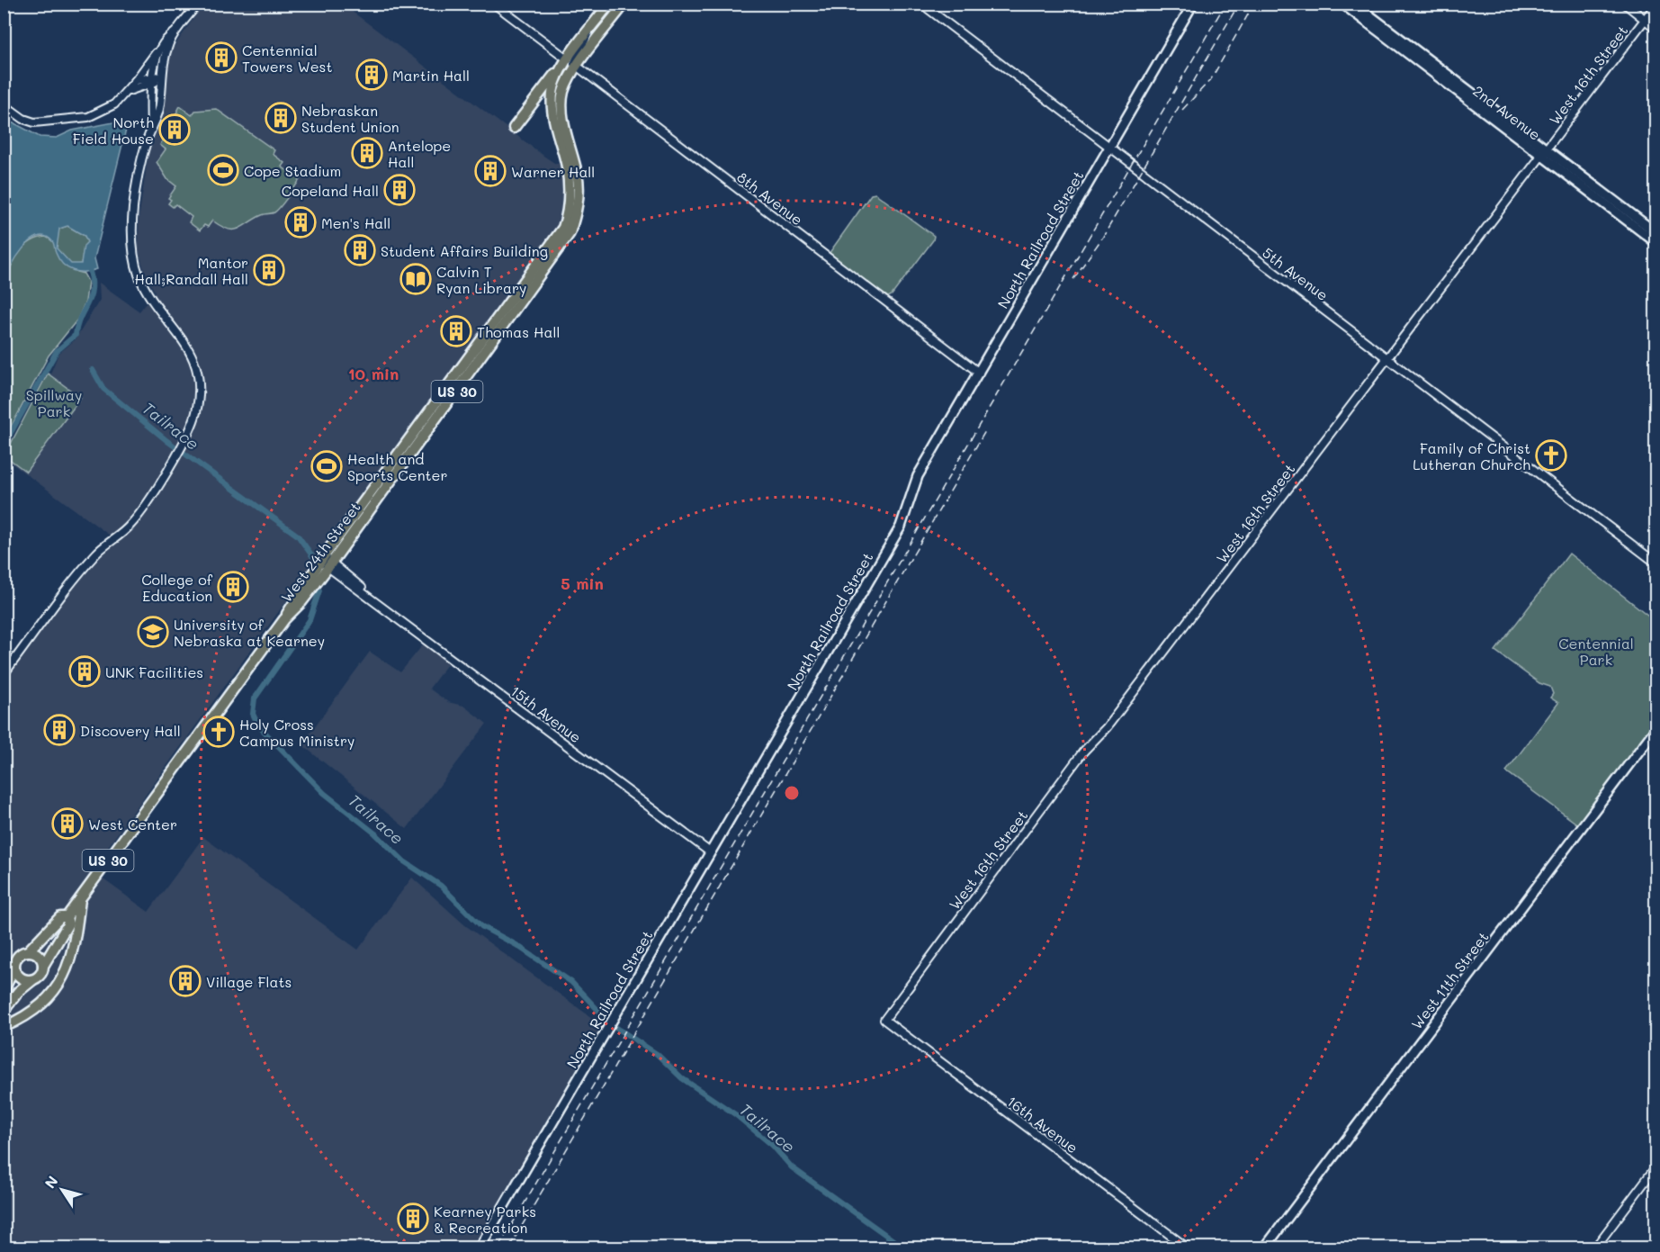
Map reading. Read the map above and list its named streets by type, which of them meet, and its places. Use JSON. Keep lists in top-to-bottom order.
{
  "streets": {
    "main road": [
      "2nd Avenue",
      "North Railroad Street",
      "US 30",
      "West 24th Street",
      "West 11th Street"
    ],
    "street": [
      "West 16th Street",
      "8th Avenue",
      "5th Avenue",
      "15th Avenue",
      "16th Avenue"
    ]
  },
  "crossings": [
    ["West 16th Street", "2nd Avenue"],
    ["West 16th Street", "5th Avenue"],
    ["West 16th Street", "16th Avenue"],
    ["8th Avenue", "North Railroad Street"],
    ["8th Avenue", "US 30"],
    ["North Railroad Street", "5th Avenue"],
    ["North Railroad Street", "15th Avenue"],
    ["US 30", "West 24th Street"],
    ["West 24th Street", "15th Avenue"]
  ],
  "water": ["Tailrace"],
  "parks": ["Spillway Park", "Centennial Park"],
  "places": {
    "building": [
      "Centennial Towers West",
      "Martin Hall",
      "Nebraskan Student Union",
      "North Field House",
      "Antelope Hall",
      "Warner Hall",
      "Copeland Hall",
      "Men's Hall",
      "Student Affairs Building",
      "Mantor Hall;Randall Hall",
      "Thomas Hall",
      "College of Education",
      "UNK Facilities",
      "Discovery Hall",
      "West Center",
      "Village Flats",
      "Kearney Parks & Recreation"
    ],
    "sports": ["Cope Stadium", "Health and Sports Center"],
    "library": ["Calvin T Ryan Library"],
    "church": ["Family of Christ Lutheran Church", "Holy Cross Campus Ministry"],
    "school or university": ["University of Nebraska at Kearney"]
  },
  "north": "top left",
  "rings": ["10 min", "5 min"]
}
